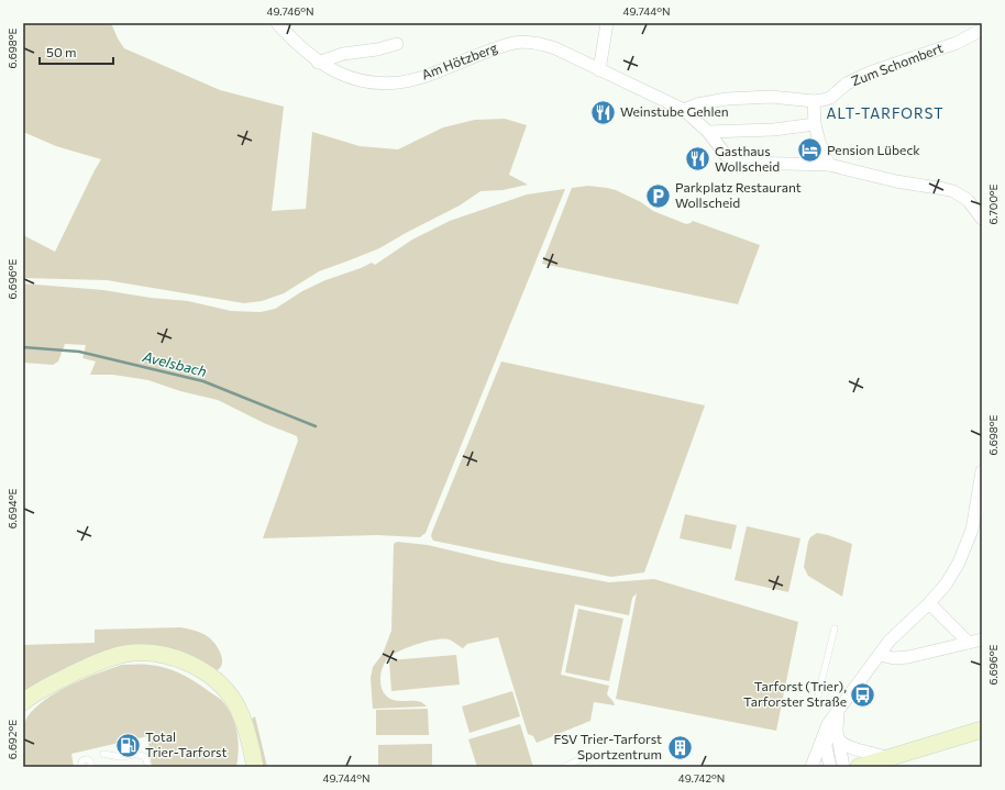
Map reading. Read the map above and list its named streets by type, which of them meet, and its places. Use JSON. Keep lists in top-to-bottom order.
{
  "streets": {
    "street": ["Am Hötzberg", "Zum Schombert"]
  },
  "crossings": [
    ["Am Hötzberg", "Zum Schombert"]
  ],
  "districts": ["ALT-TARFORST"],
  "water": ["Avelsbach"],
  "places": {
    "restaurant": ["Weinstube Gehlen", "Gasthaus Wollscheid"],
    "hotel": ["Pension Lübeck"],
    "parking": ["Parkplatz Restaurant Wollscheid"],
    "bus stop": ["Tarforst (Trier), Tarforster Straße"],
    "fuel station": ["Total Trier-Tarforst"],
    "building": ["FSV Trier-Tarforst Sportzentrum"]
  },
  "scale_bar": "50 m",
  "coordinates": [
    "49.746°N",
    "49.744°N",
    "6.698°E",
    "6.700°E",
    "6.696°E",
    "6.694°E",
    "6.692°E",
    "49.742°N"
  ]
}
